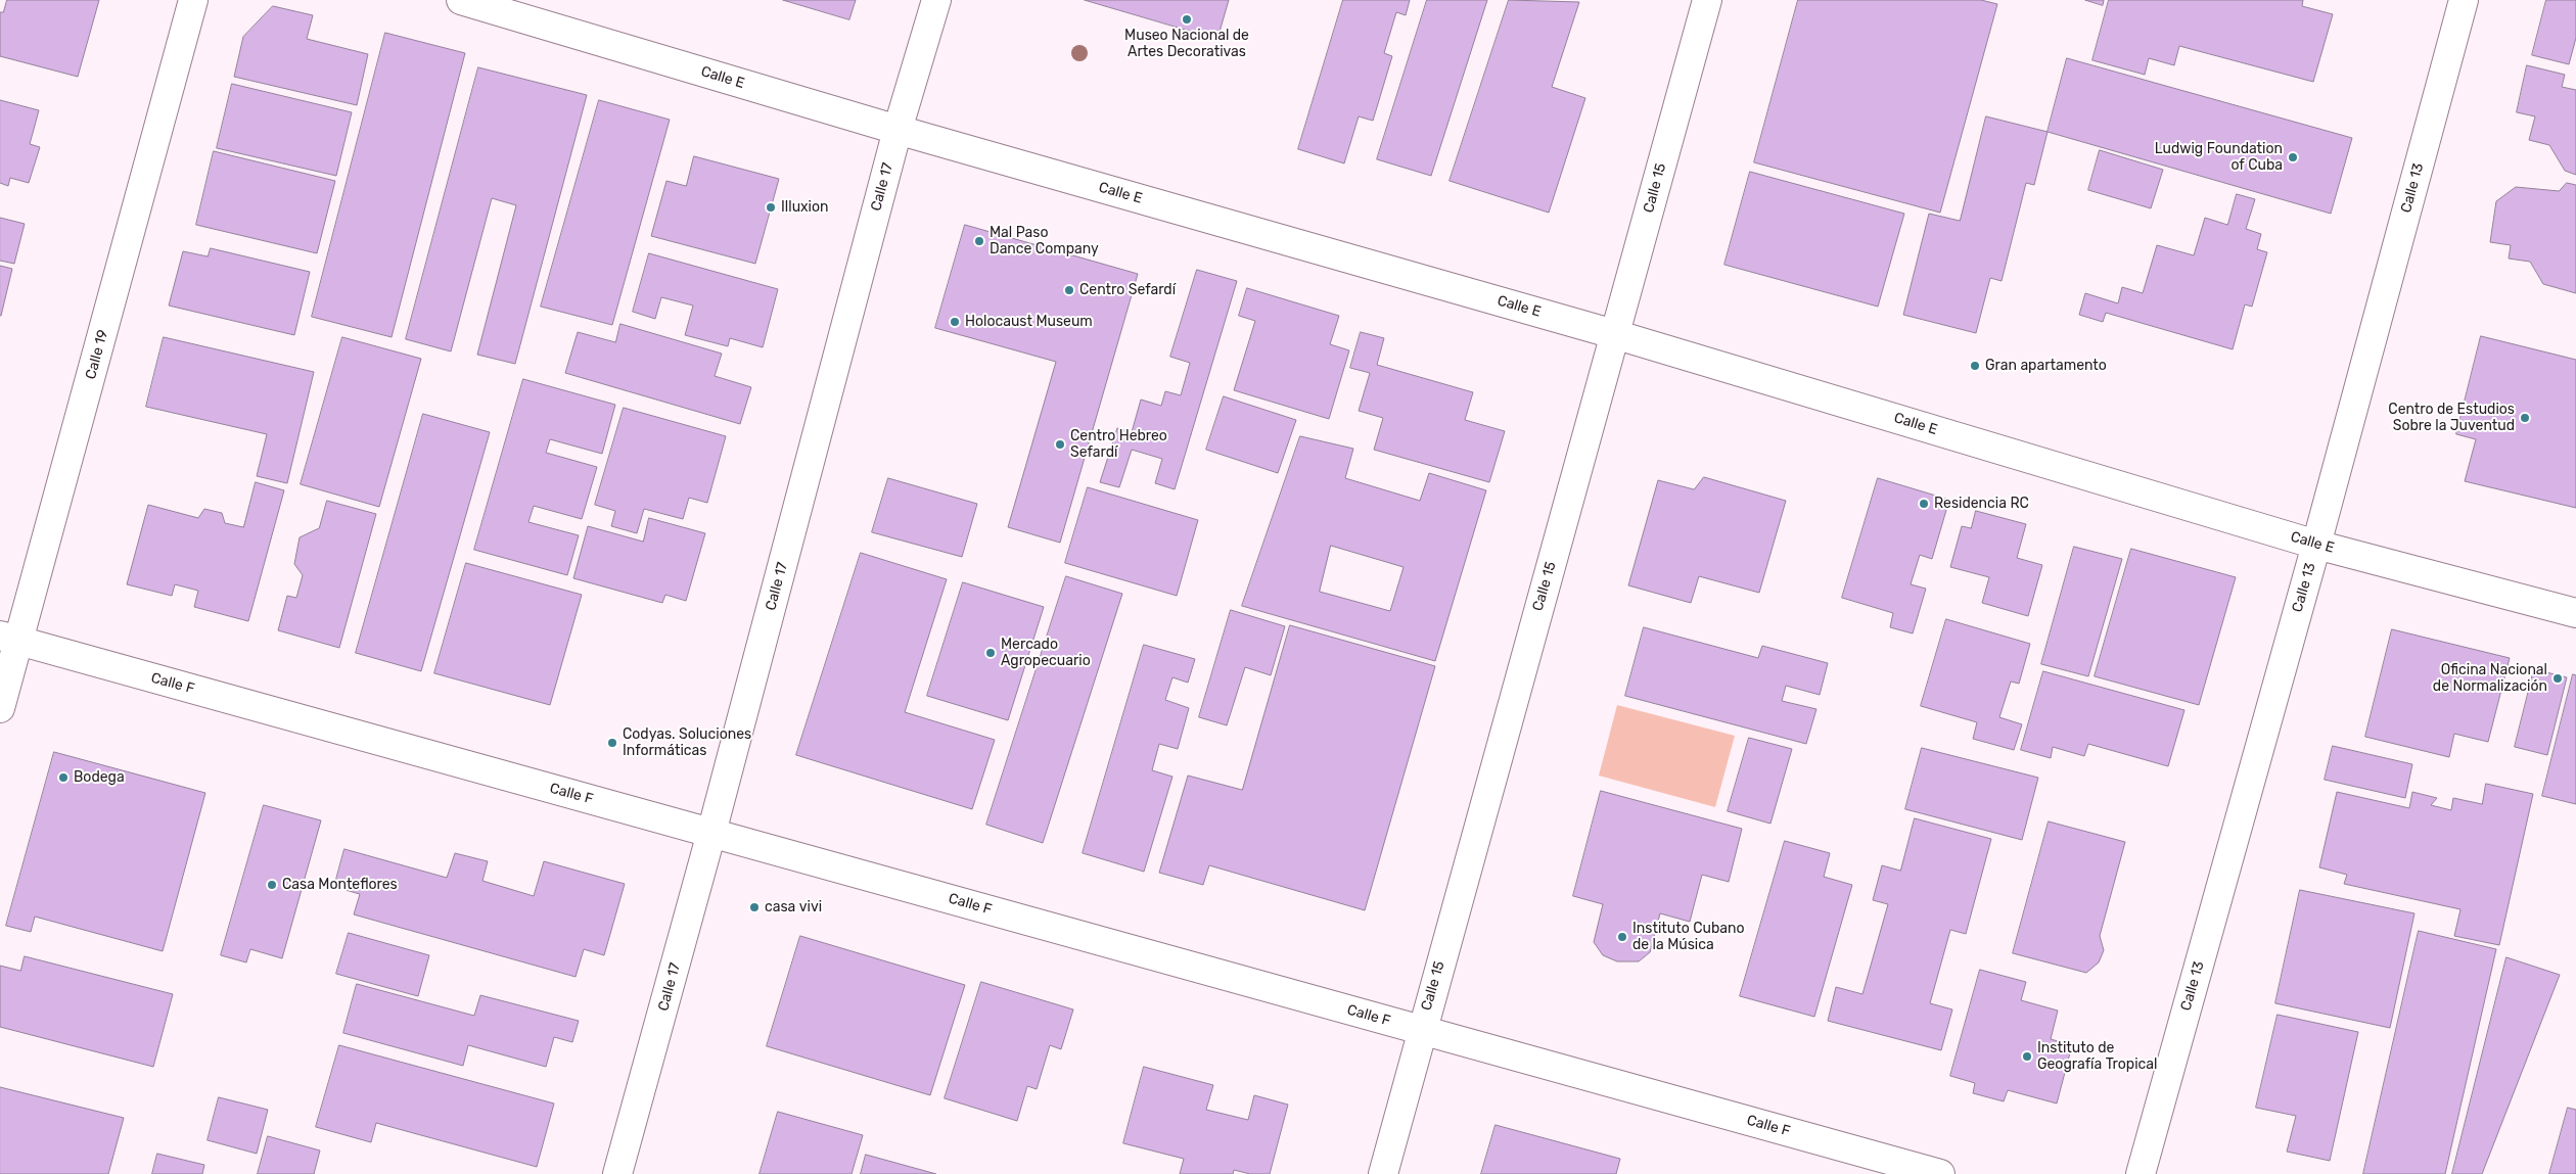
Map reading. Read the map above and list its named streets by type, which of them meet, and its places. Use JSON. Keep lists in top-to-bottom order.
{
  "streets": {
    "street": [
      "Calle E",
      "Calle 17",
      "Calle 15",
      "Calle 13",
      "Calle 19",
      "Calle F"
    ]
  },
  "crossings": [
    ["Calle E", "Calle 17"],
    ["Calle E", "Calle 15"],
    ["Calle E", "Calle 13"],
    ["Calle 17", "Calle F"],
    ["Calle 15", "Calle F"],
    ["Calle 19", "Calle F"]
  ],
  "places": [
    "Museo Nacional de Artes Decorativas",
    "Ludwig Foundation of Cuba",
    "Illuxion",
    "Mal Paso Dance Company",
    "Centro Sefardí",
    "Holocaust Museum",
    "Gran apartamento",
    "Centro de Estudios Sobre la Juventud",
    "Centro Hebreo Sefardí",
    "Residencia RC",
    "Mercado Agropecuario",
    "Oficina Nacional de Normalización",
    "Codyas. Soluciones Informáticas",
    "Bodega",
    "Casa Monteflores",
    "casa vivi",
    "Instituto Cubano de la Música",
    "Instituto de Geografía Tropical"
  ]
}
